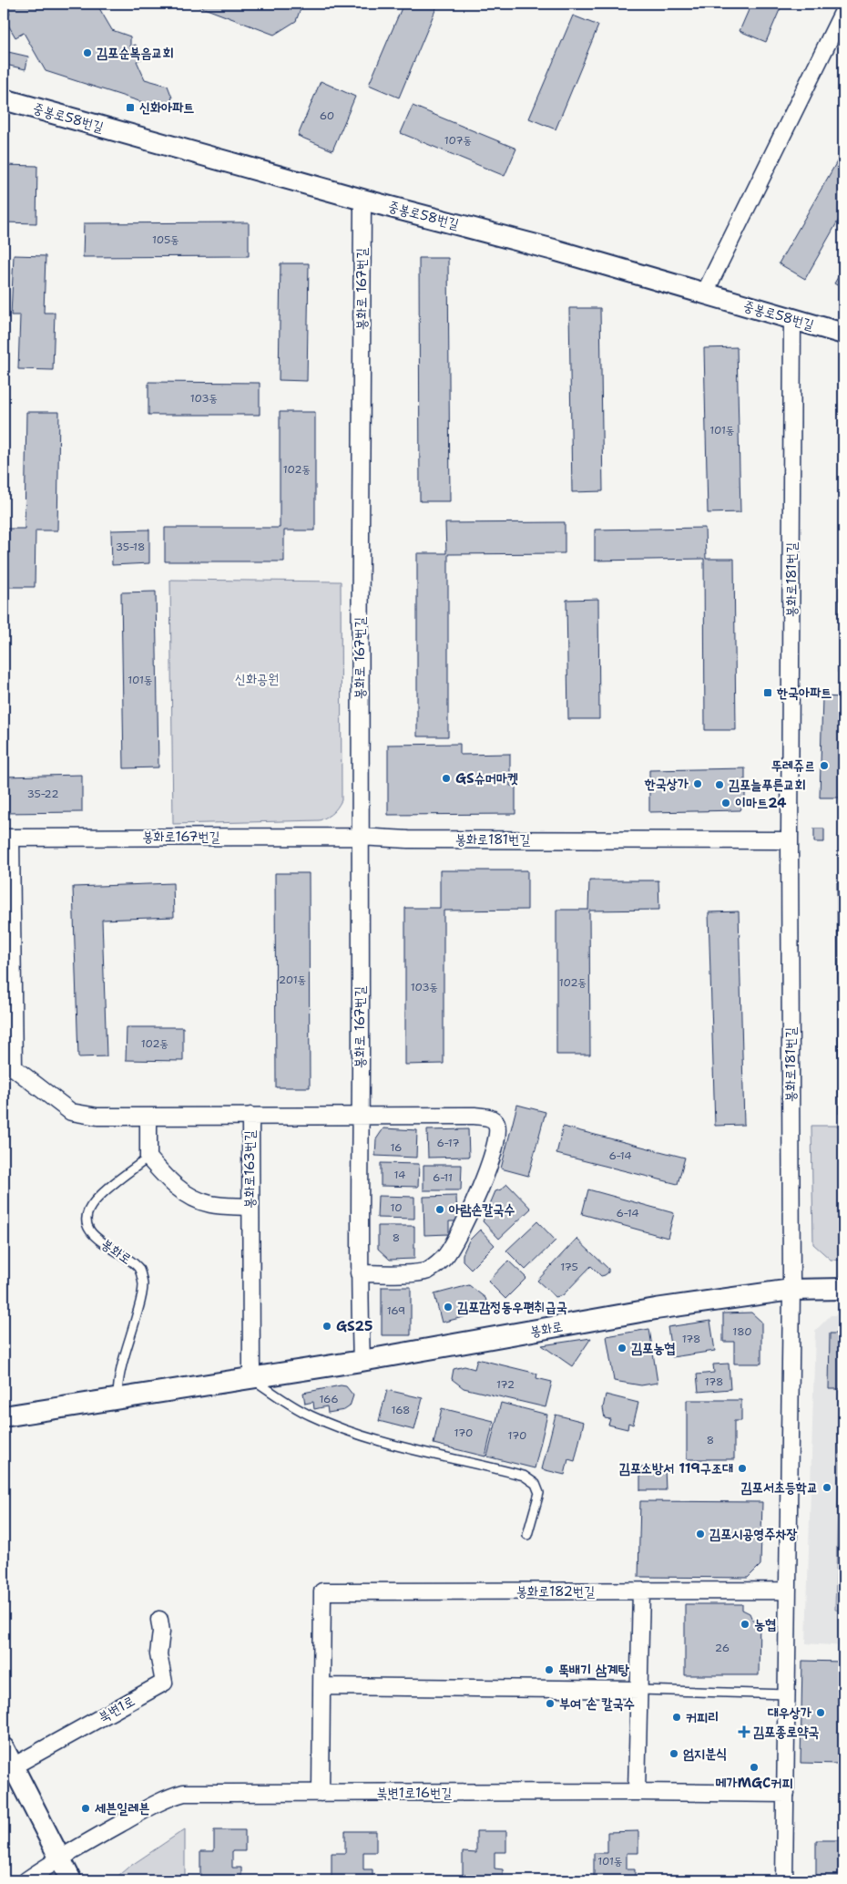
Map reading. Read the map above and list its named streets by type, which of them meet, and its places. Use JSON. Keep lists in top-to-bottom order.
{
  "streets": {
    "street": [
      "중봉로58번길",
      "봉화로 167번길",
      "봉화로181번길",
      "봉화로167번길",
      "봉화로163번길",
      "봉화로",
      "봉화로182번길",
      "북변1로",
      "북변1로16번길"
    ]
  },
  "crossings": [
    ["중봉로58번길", "봉화로 167번길"],
    ["중봉로58번길", "봉화로181번길"],
    ["봉화로 167번길", "봉화로181번길"],
    ["봉화로 167번길", "봉화로167번길"],
    ["봉화로 167번길", "봉화로"],
    ["봉화로181번길", "봉화로167번길"],
    ["봉화로181번길", "봉화로"],
    ["봉화로163번길", "봉화로"]
  ],
  "parks": ["신화공원"],
  "places": {
    "other": [
      "김포순복음교회",
      "뚜레쥬르",
      "GS슈머마켓",
      "한국상가",
      "김포늘푸른교회",
      "이마트24",
      "아람손칼국수",
      "김포감정동우편취급국",
      "GS25",
      "김포농협",
      "김포소방서 119구조대",
      "김포서초등학교",
      "김포시공영주차장",
      "농협",
      "뚝배기 삼계탕",
      "부여 손 칼국수",
      "대우상가",
      "커피리",
      "엄지분식",
      "메가MGC커피",
      "세븐일레븐"
    ],
    "transit": ["신화아파트", "한국아파트"],
    "health": ["김포종로약국"]
  },
  "house_numbers": [
    "60",
    "107동",
    "105동",
    "103동",
    "101동",
    "102동",
    "35-18",
    "101동",
    "35-22",
    "201동",
    "102동",
    "103동",
    "102동",
    "6-17",
    "16",
    "6-14",
    "14",
    "6-11",
    "10",
    "6-14",
    "8",
    "175",
    "169",
    "180",
    "178",
    "178",
    "172",
    "166",
    "168",
    "170",
    "170",
    "8",
    "26",
    "101동"
  ]
}
